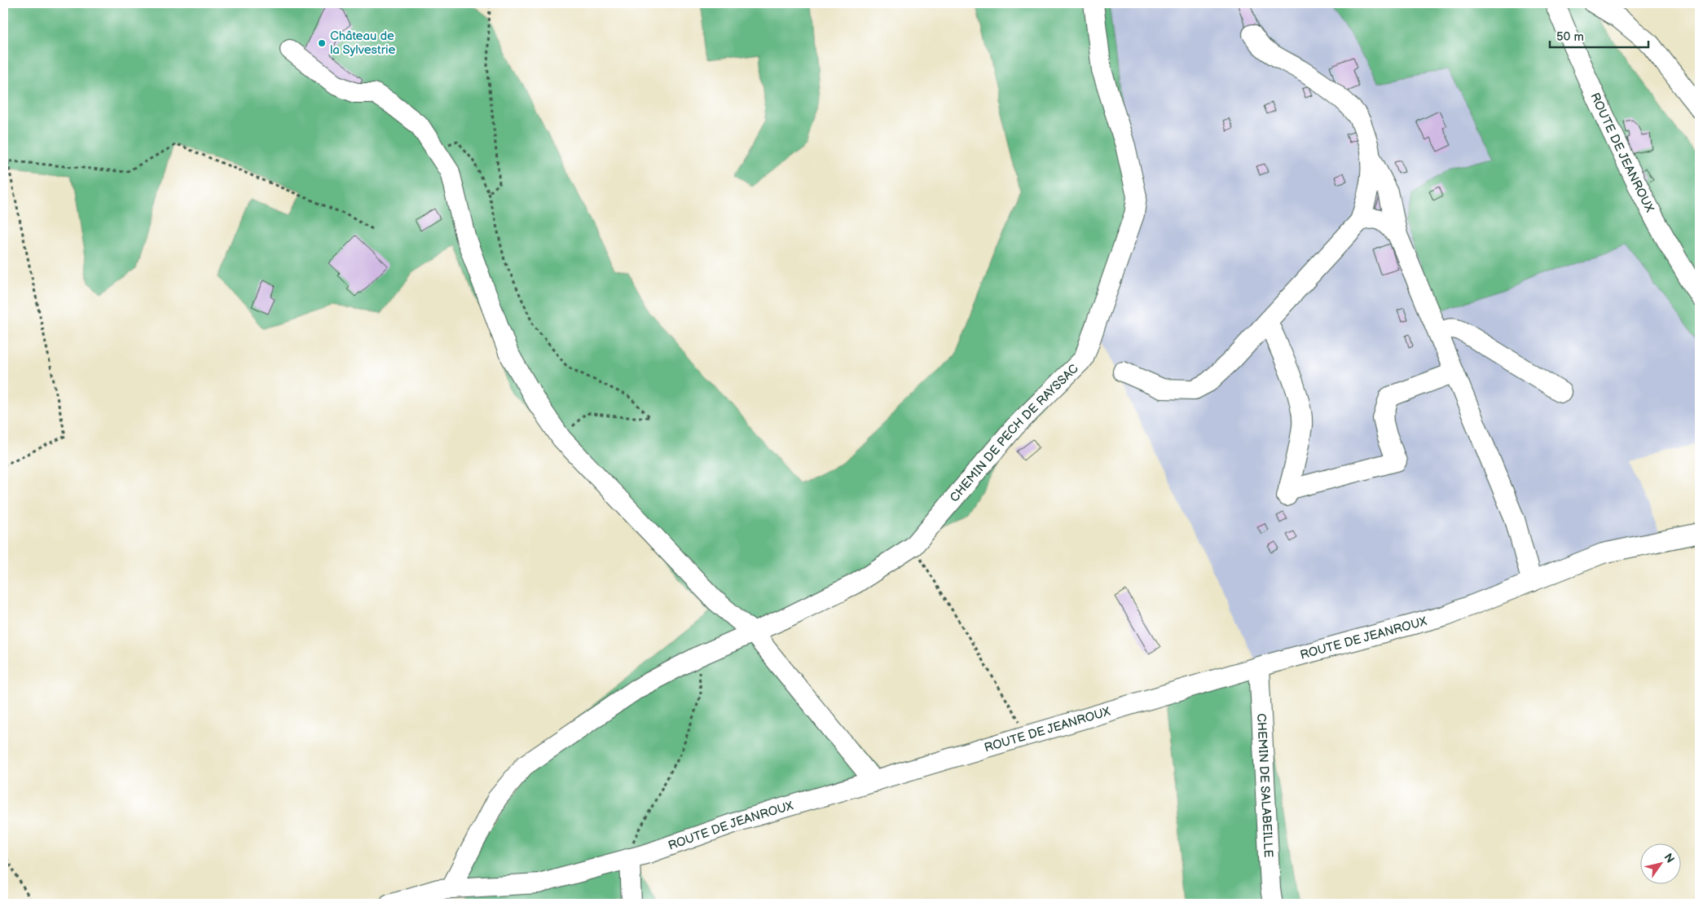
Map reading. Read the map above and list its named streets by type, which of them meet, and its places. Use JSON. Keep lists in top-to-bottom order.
{
  "streets": {
    "street": ["ROUTE DE JEANROUX", "CHEMIN DE PECH DE RAYSSAC", "CHEMIN DE SALABEILLE"]
  },
  "crossings": [
    ["ROUTE DE JEANROUX", "CHEMIN DE PECH DE RAYSSAC"],
    ["ROUTE DE JEANROUX", "CHEMIN DE SALABEILLE"]
  ],
  "places": ["Château de la Sylvestrie"],
  "scale_bar": "50 m",
  "north": "top right"
}
